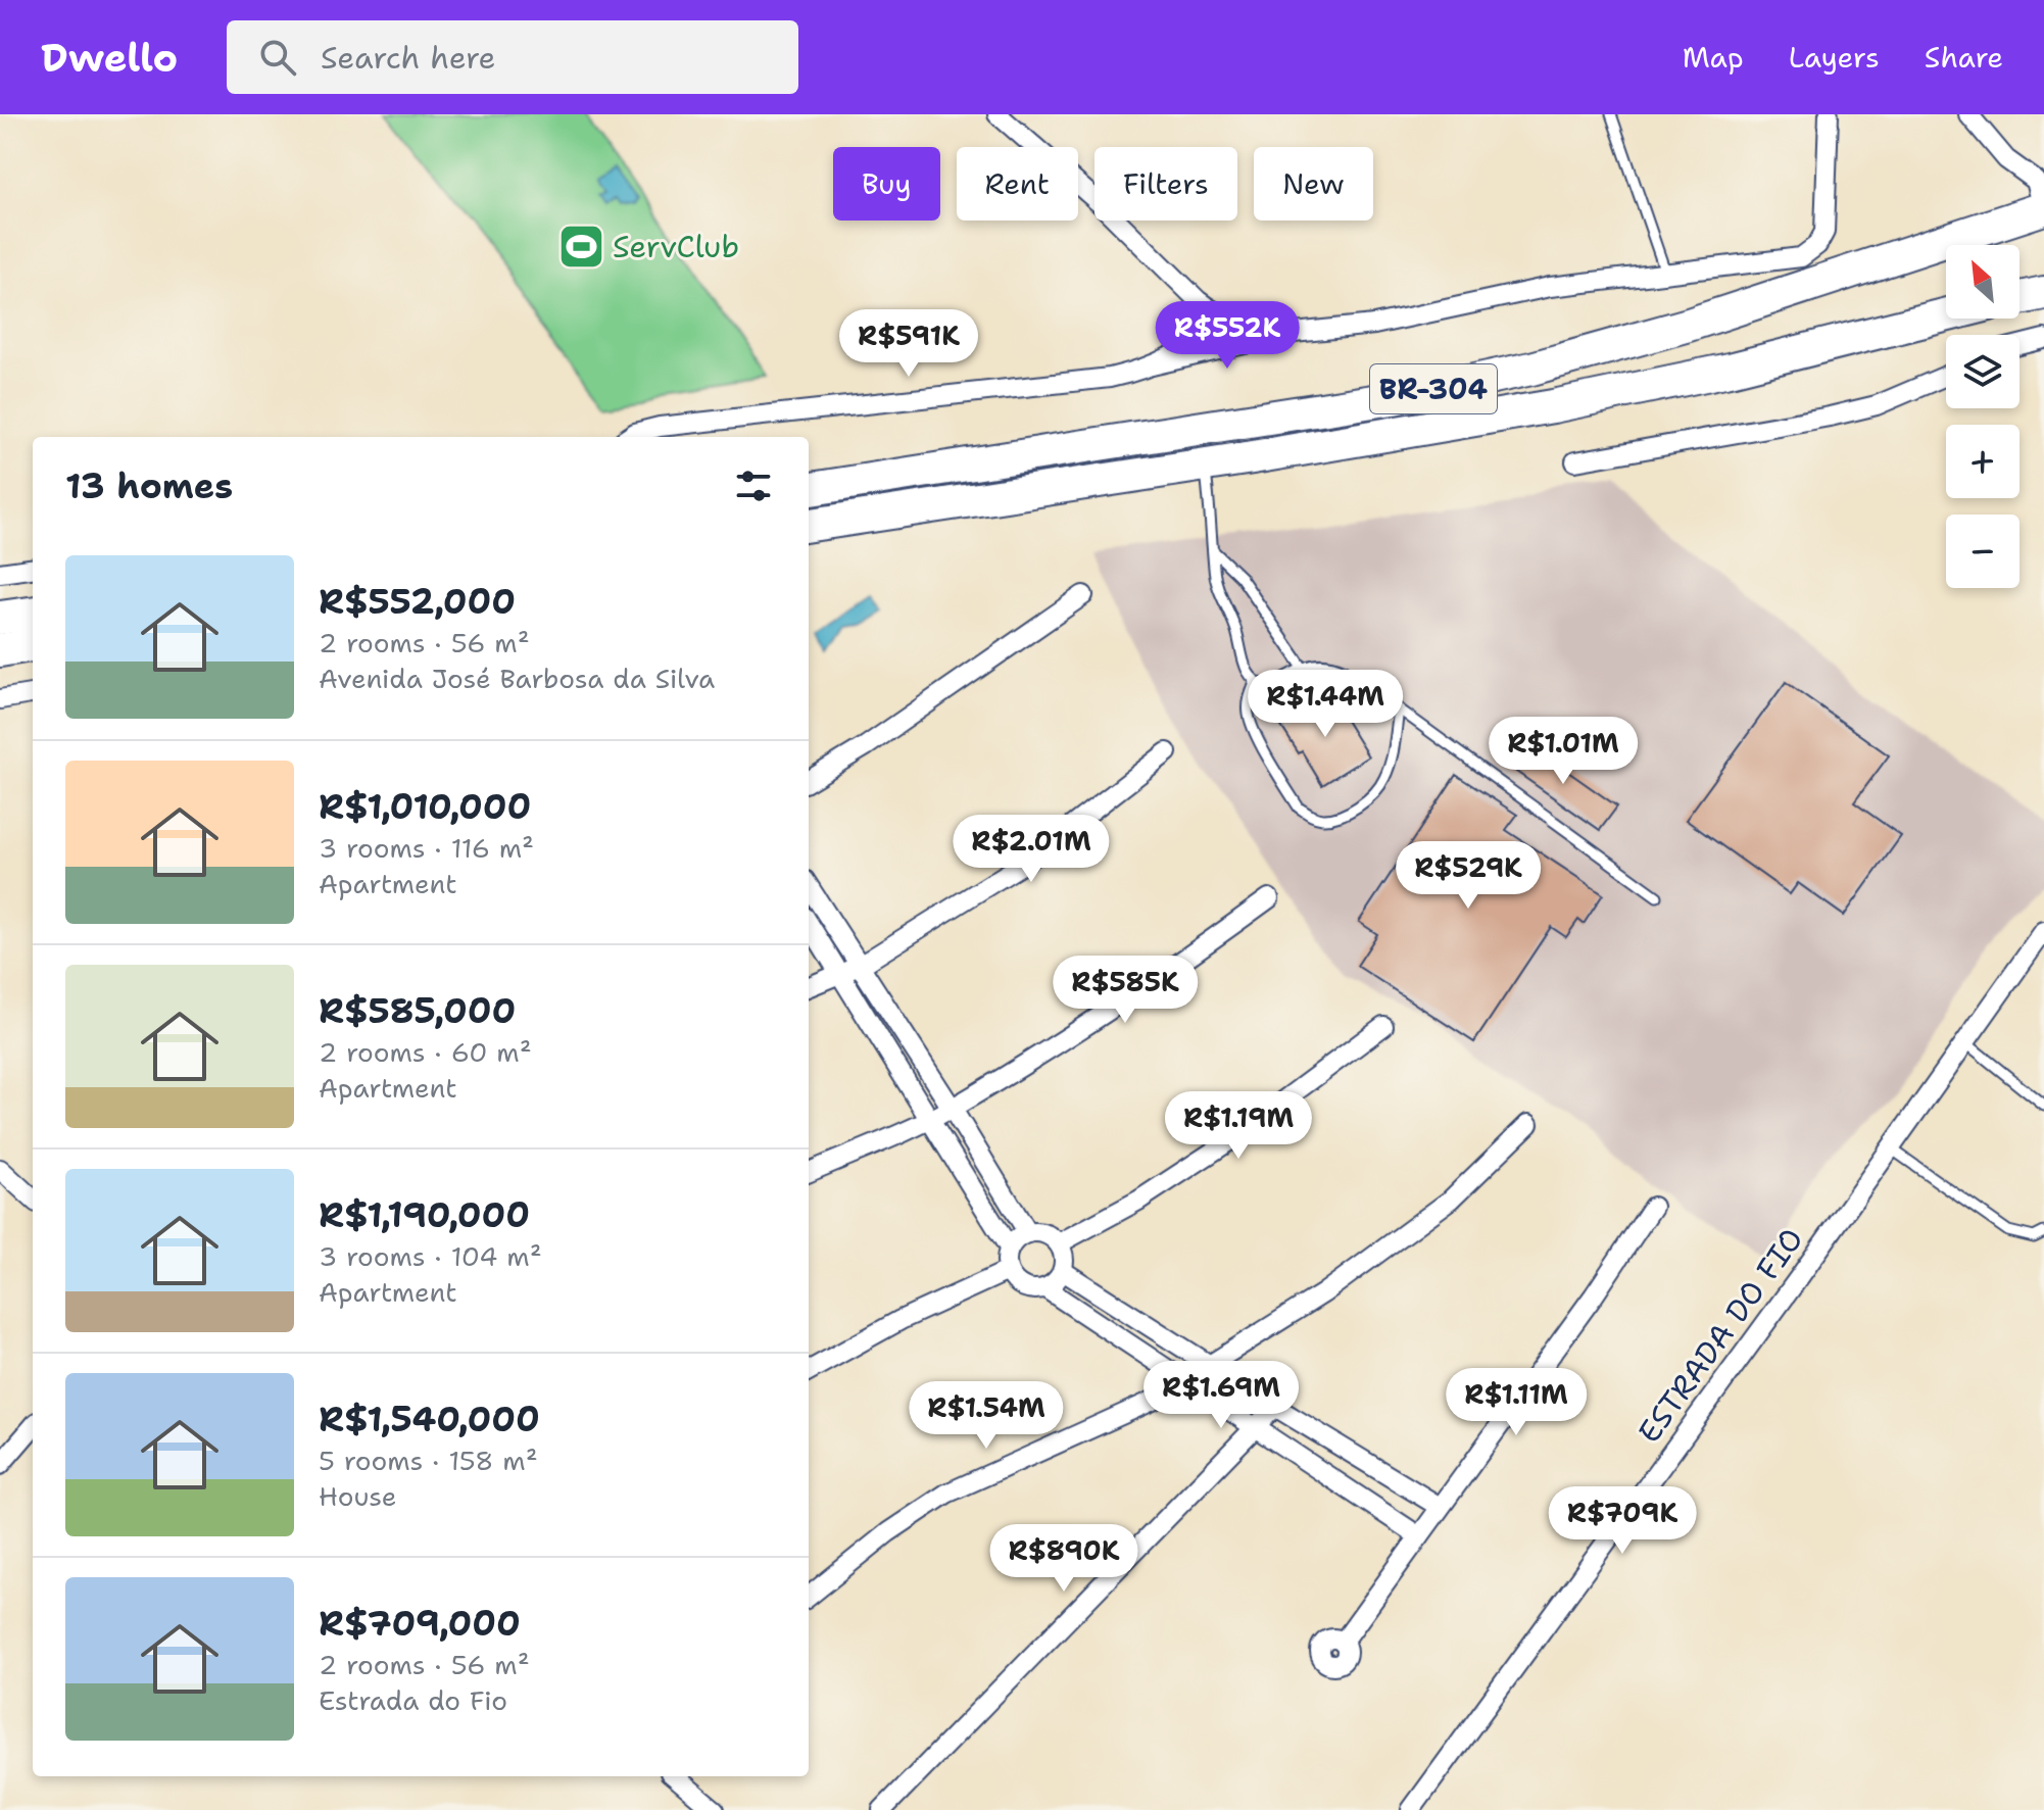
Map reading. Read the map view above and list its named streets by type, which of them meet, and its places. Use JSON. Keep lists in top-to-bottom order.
{
  "streets": {
    "highway": ["BR-304"],
    "street": ["ESTRADA DO FIO"]
  },
  "places": {
    "sports": ["ServClub"]
  },
  "north": "top left",
  "page": {
    "header": "Dwello",
    "search": "Search here",
    "nav": ["Map", "Layers", "Share"],
    "chip": [
      "Buy",
      "Rent",
      "Filters",
      "New"
    ],
    "map_buttons": ["+", "−"],
    "price": [
      "R$552K",
      "R$591K",
      "R$1.44M",
      "R$1.01M",
      "R$2.01M",
      "R$529K",
      "R$585K",
      "R$1.19M",
      "R$1.69M",
      "R$1.11M",
      "R$1.54M",
      "R$709K",
      "R$890K"
    ],
    "heading": "13 homes",
    "list": [
      {
        "name": "R$552,000",
        "note": "2 rooms · 56 m² · Avenida José Barbosa da Silva"
      },
      {
        "name": "R$1,010,000",
        "note": "3 rooms · 116 m² · Apartment"
      },
      {
        "name": "R$585,000",
        "note": "2 rooms · 60 m² · Apartment"
      },
      {
        "name": "R$1,190,000",
        "note": "3 rooms · 104 m² · Apartment"
      },
      {
        "name": "R$1,540,000",
        "note": "5 rooms · 158 m² · House"
      },
      {
        "name": "R$709,000",
        "note": "2 rooms · 56 m² · Estrada do Fio"
      }
    ]
  }
}
